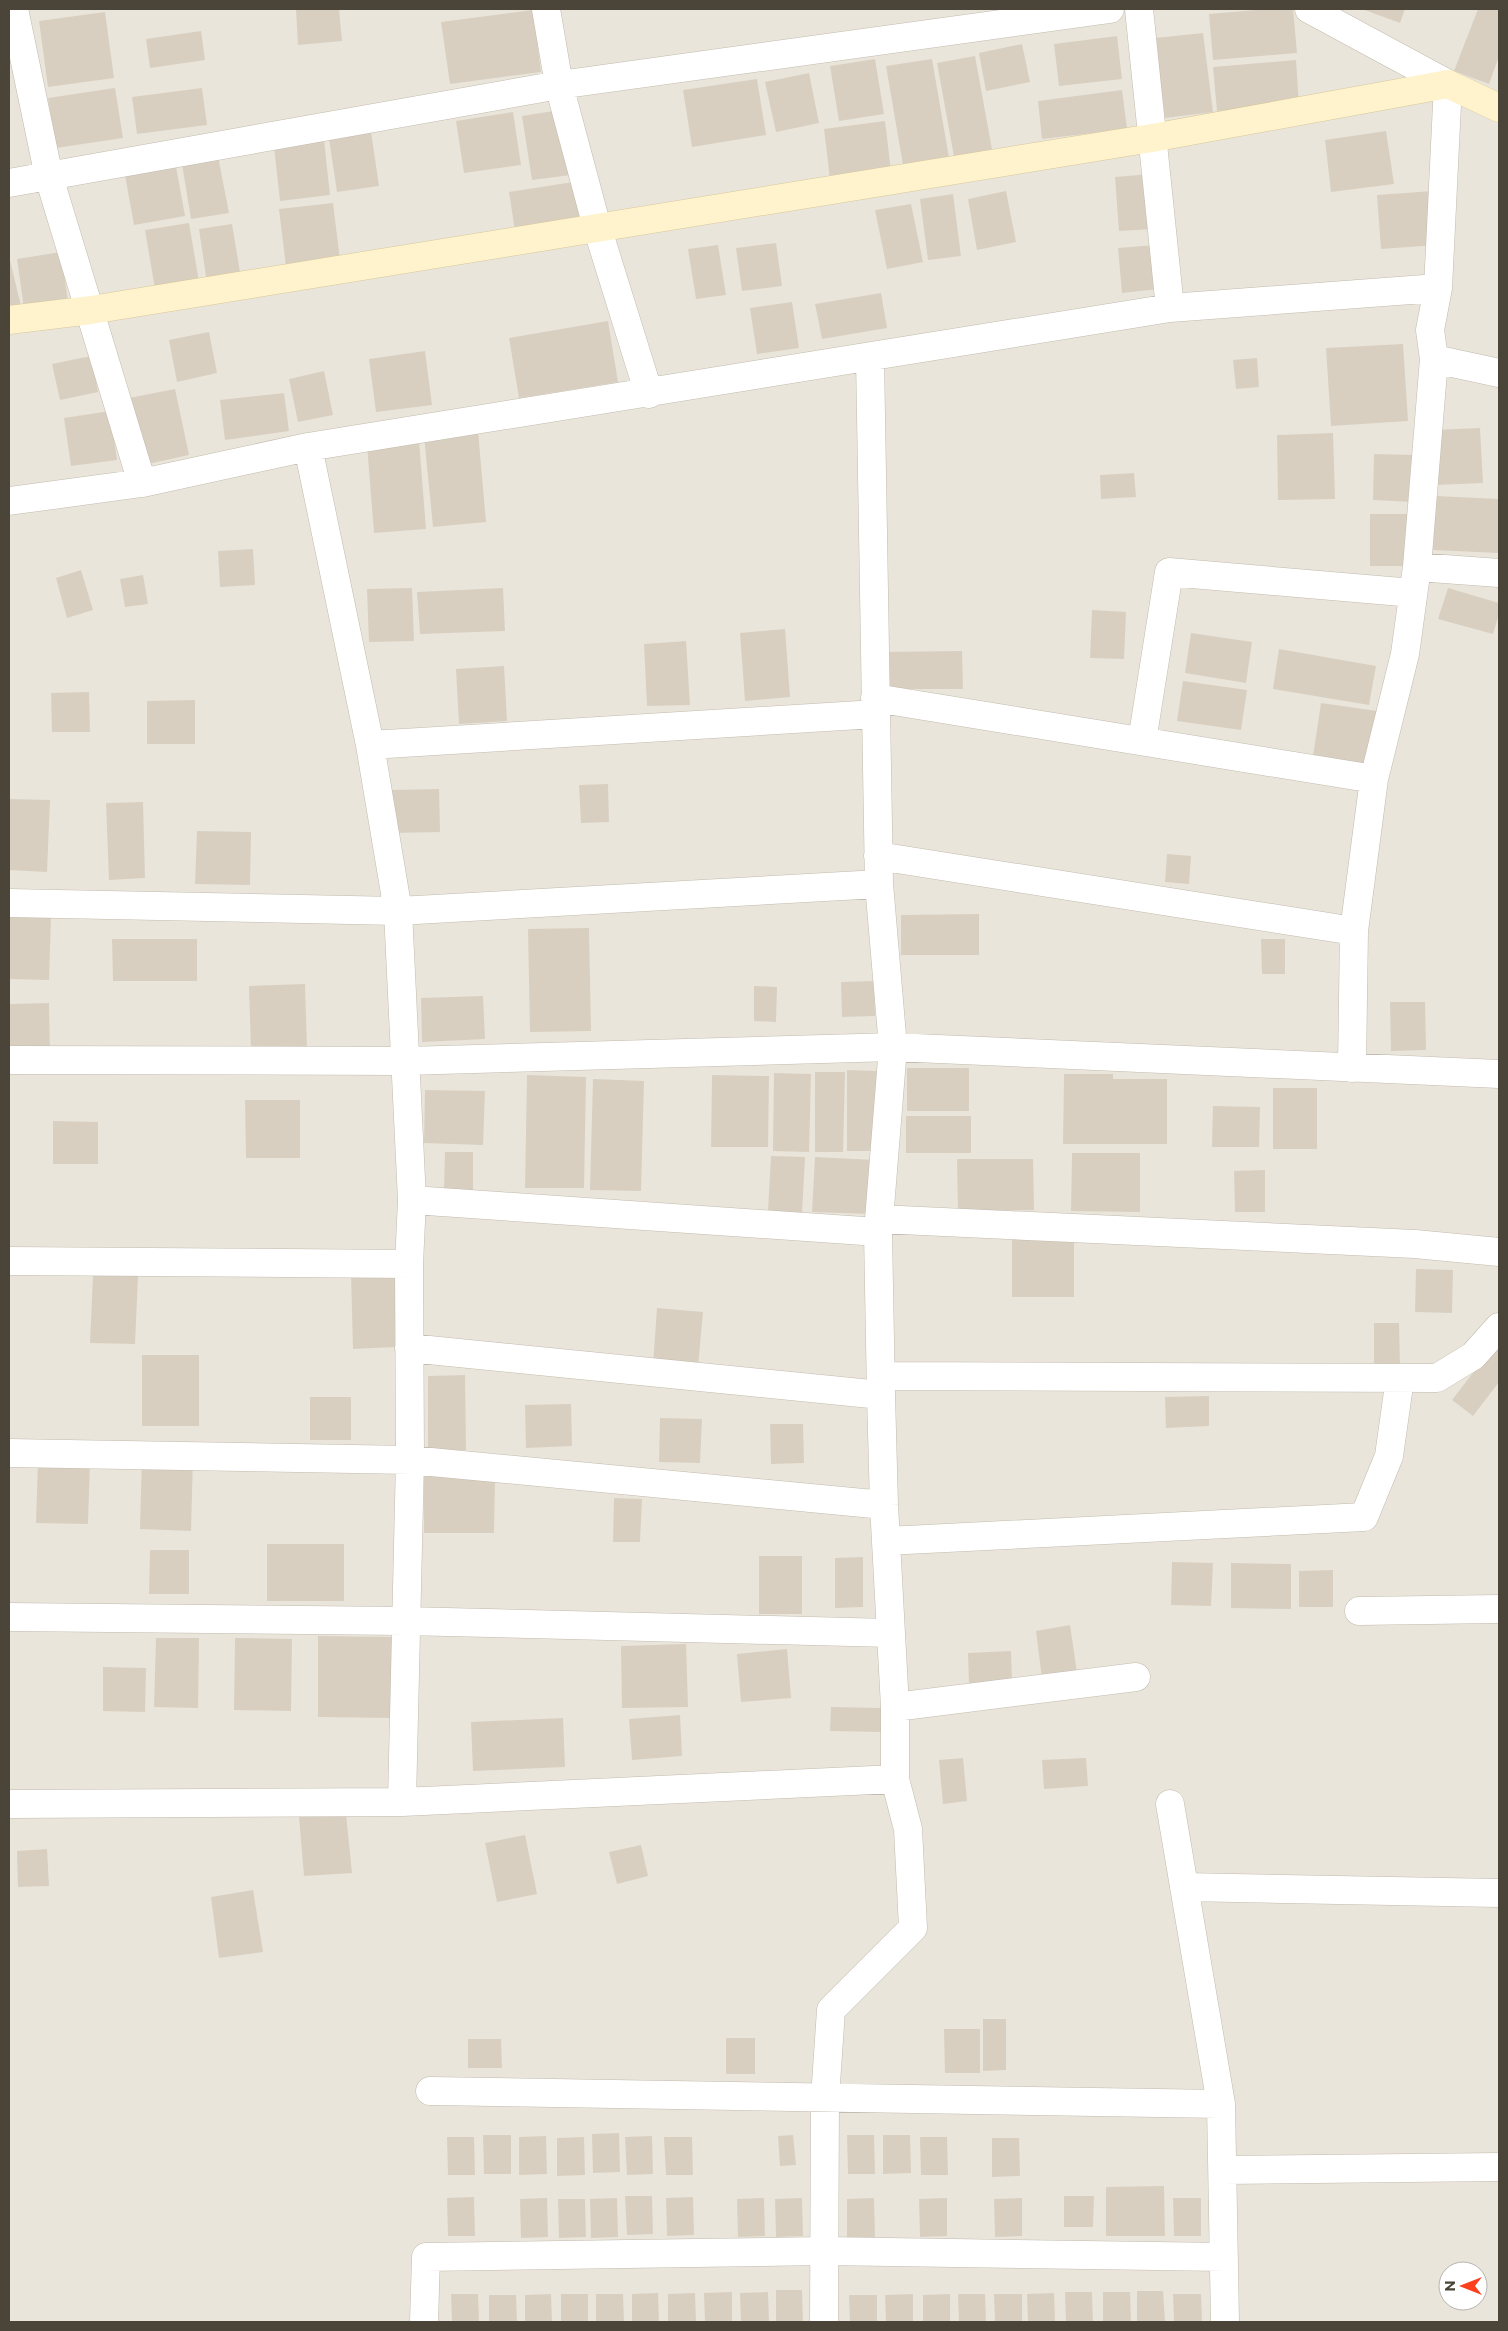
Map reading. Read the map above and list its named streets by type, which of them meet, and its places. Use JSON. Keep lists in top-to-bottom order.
{
  "north": "left"
}
